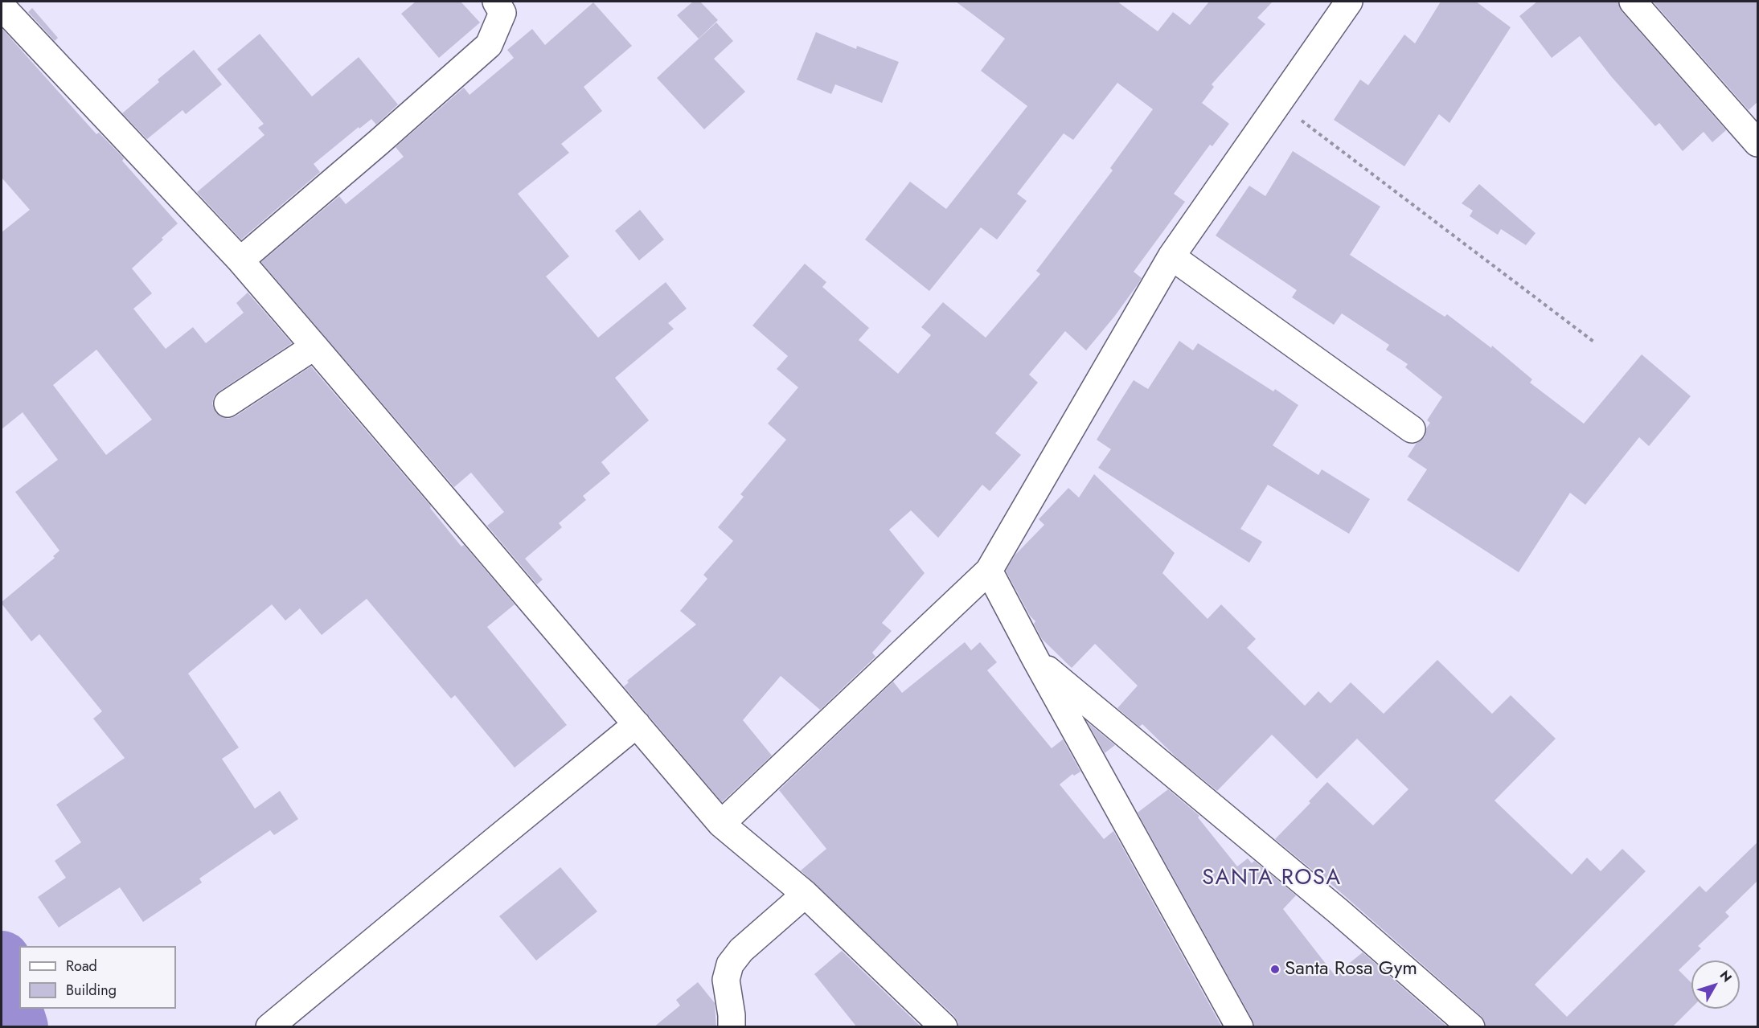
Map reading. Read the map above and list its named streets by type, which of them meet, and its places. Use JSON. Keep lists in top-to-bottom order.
{
  "districts": ["SANTA ROSA"],
  "places": ["Santa Rosa Gym"],
  "legend": ["Road", "Building"],
  "north": "top right"
}
